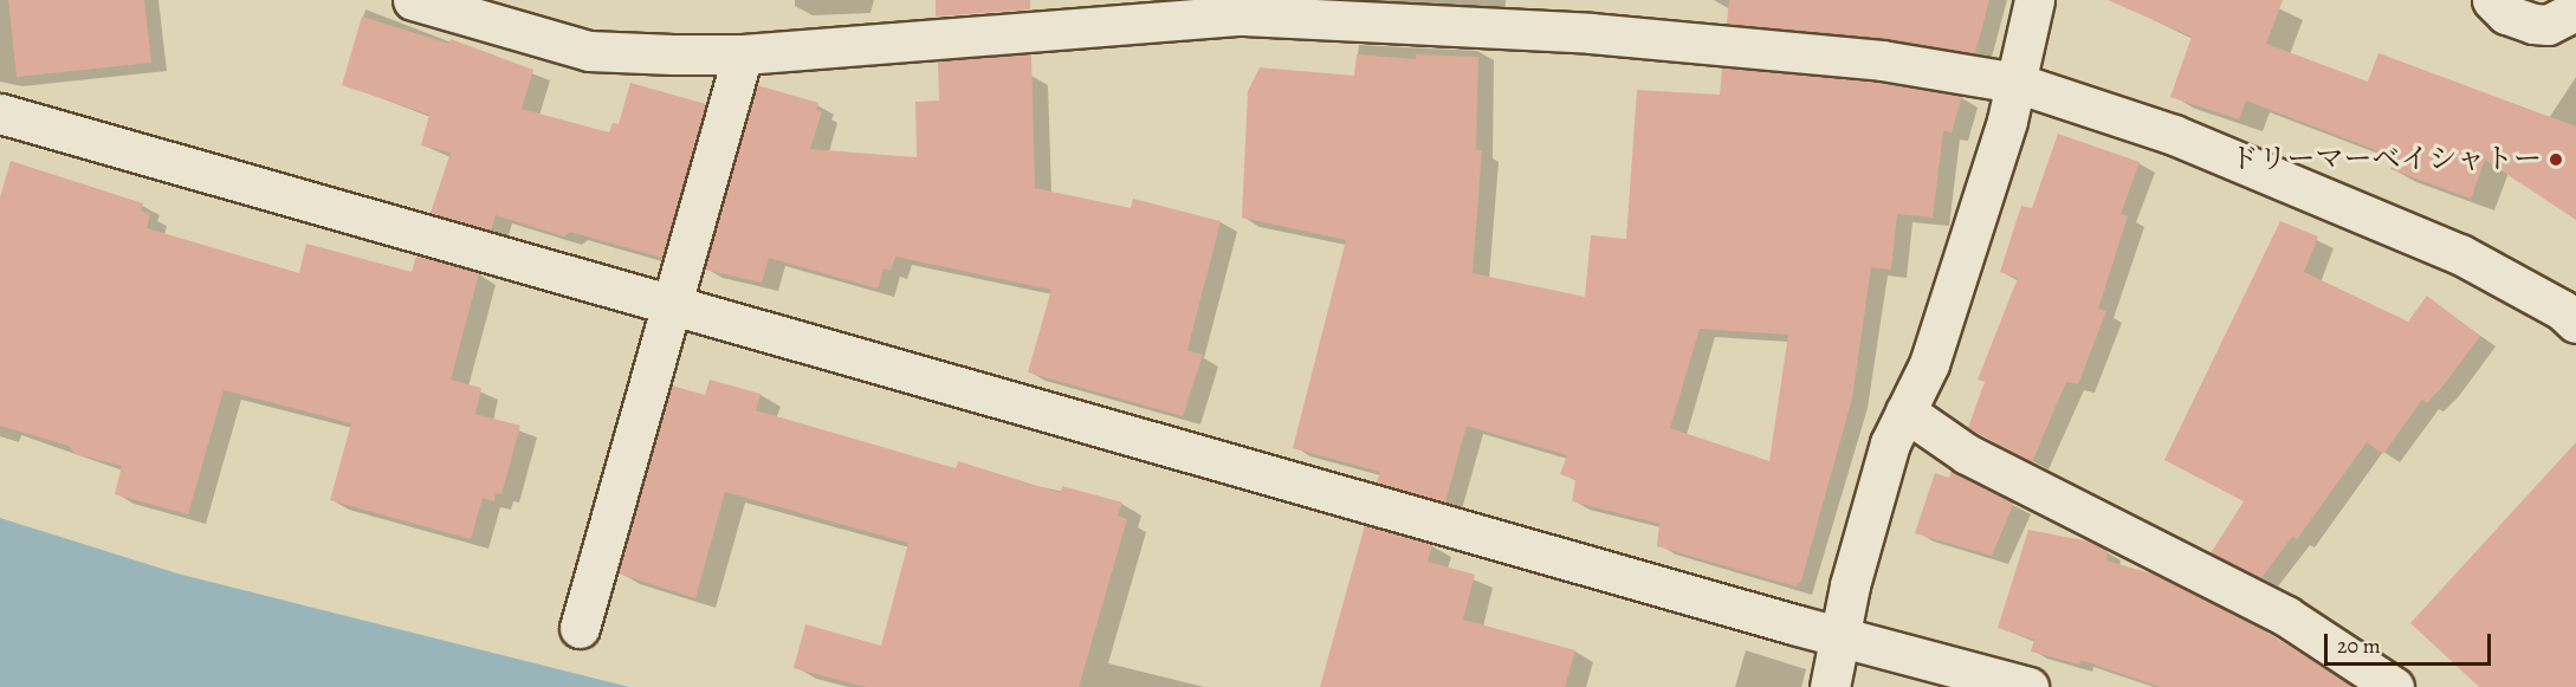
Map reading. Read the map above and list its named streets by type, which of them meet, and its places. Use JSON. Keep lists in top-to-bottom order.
{
  "places": ["ドリーマーベイシャトー"],
  "scale_bar": "20 m"
}
